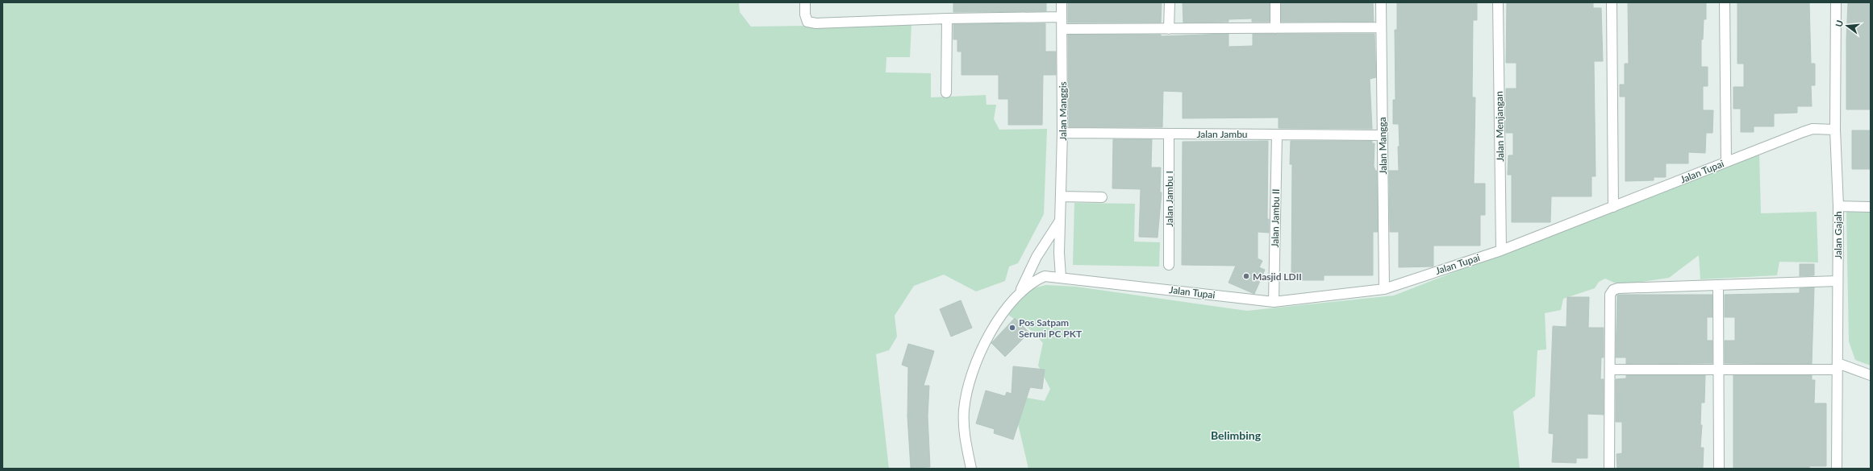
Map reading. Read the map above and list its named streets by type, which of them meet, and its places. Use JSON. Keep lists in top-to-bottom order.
{
  "streets": {
    "street": [
      "Jalan Manggis",
      "Jalan Menjangan",
      "Jalan Jambu",
      "Jalan Mangga",
      "Jalan Tupai",
      "Jalan Jambu I",
      "Jalan Jambu II",
      "Jalan Gajah"
    ]
  },
  "crossings": [
    ["Jalan Manggis", "Jalan Jambu"],
    ["Jalan Manggis", "Jalan Tupai"],
    ["Jalan Menjangan", "Jalan Tupai"],
    ["Jalan Jambu", "Jalan Mangga"],
    ["Jalan Jambu", "Jalan Jambu I"],
    ["Jalan Jambu", "Jalan Jambu II"],
    ["Jalan Mangga", "Jalan Tupai"],
    ["Jalan Tupai", "Jalan Jambu II"],
    ["Jalan Tupai", "Jalan Gajah"]
  ],
  "districts": ["Belimbing"],
  "places": ["Masjid LDII", "Pos Satpam Seruni PC PKT"],
  "north": "left"
}
